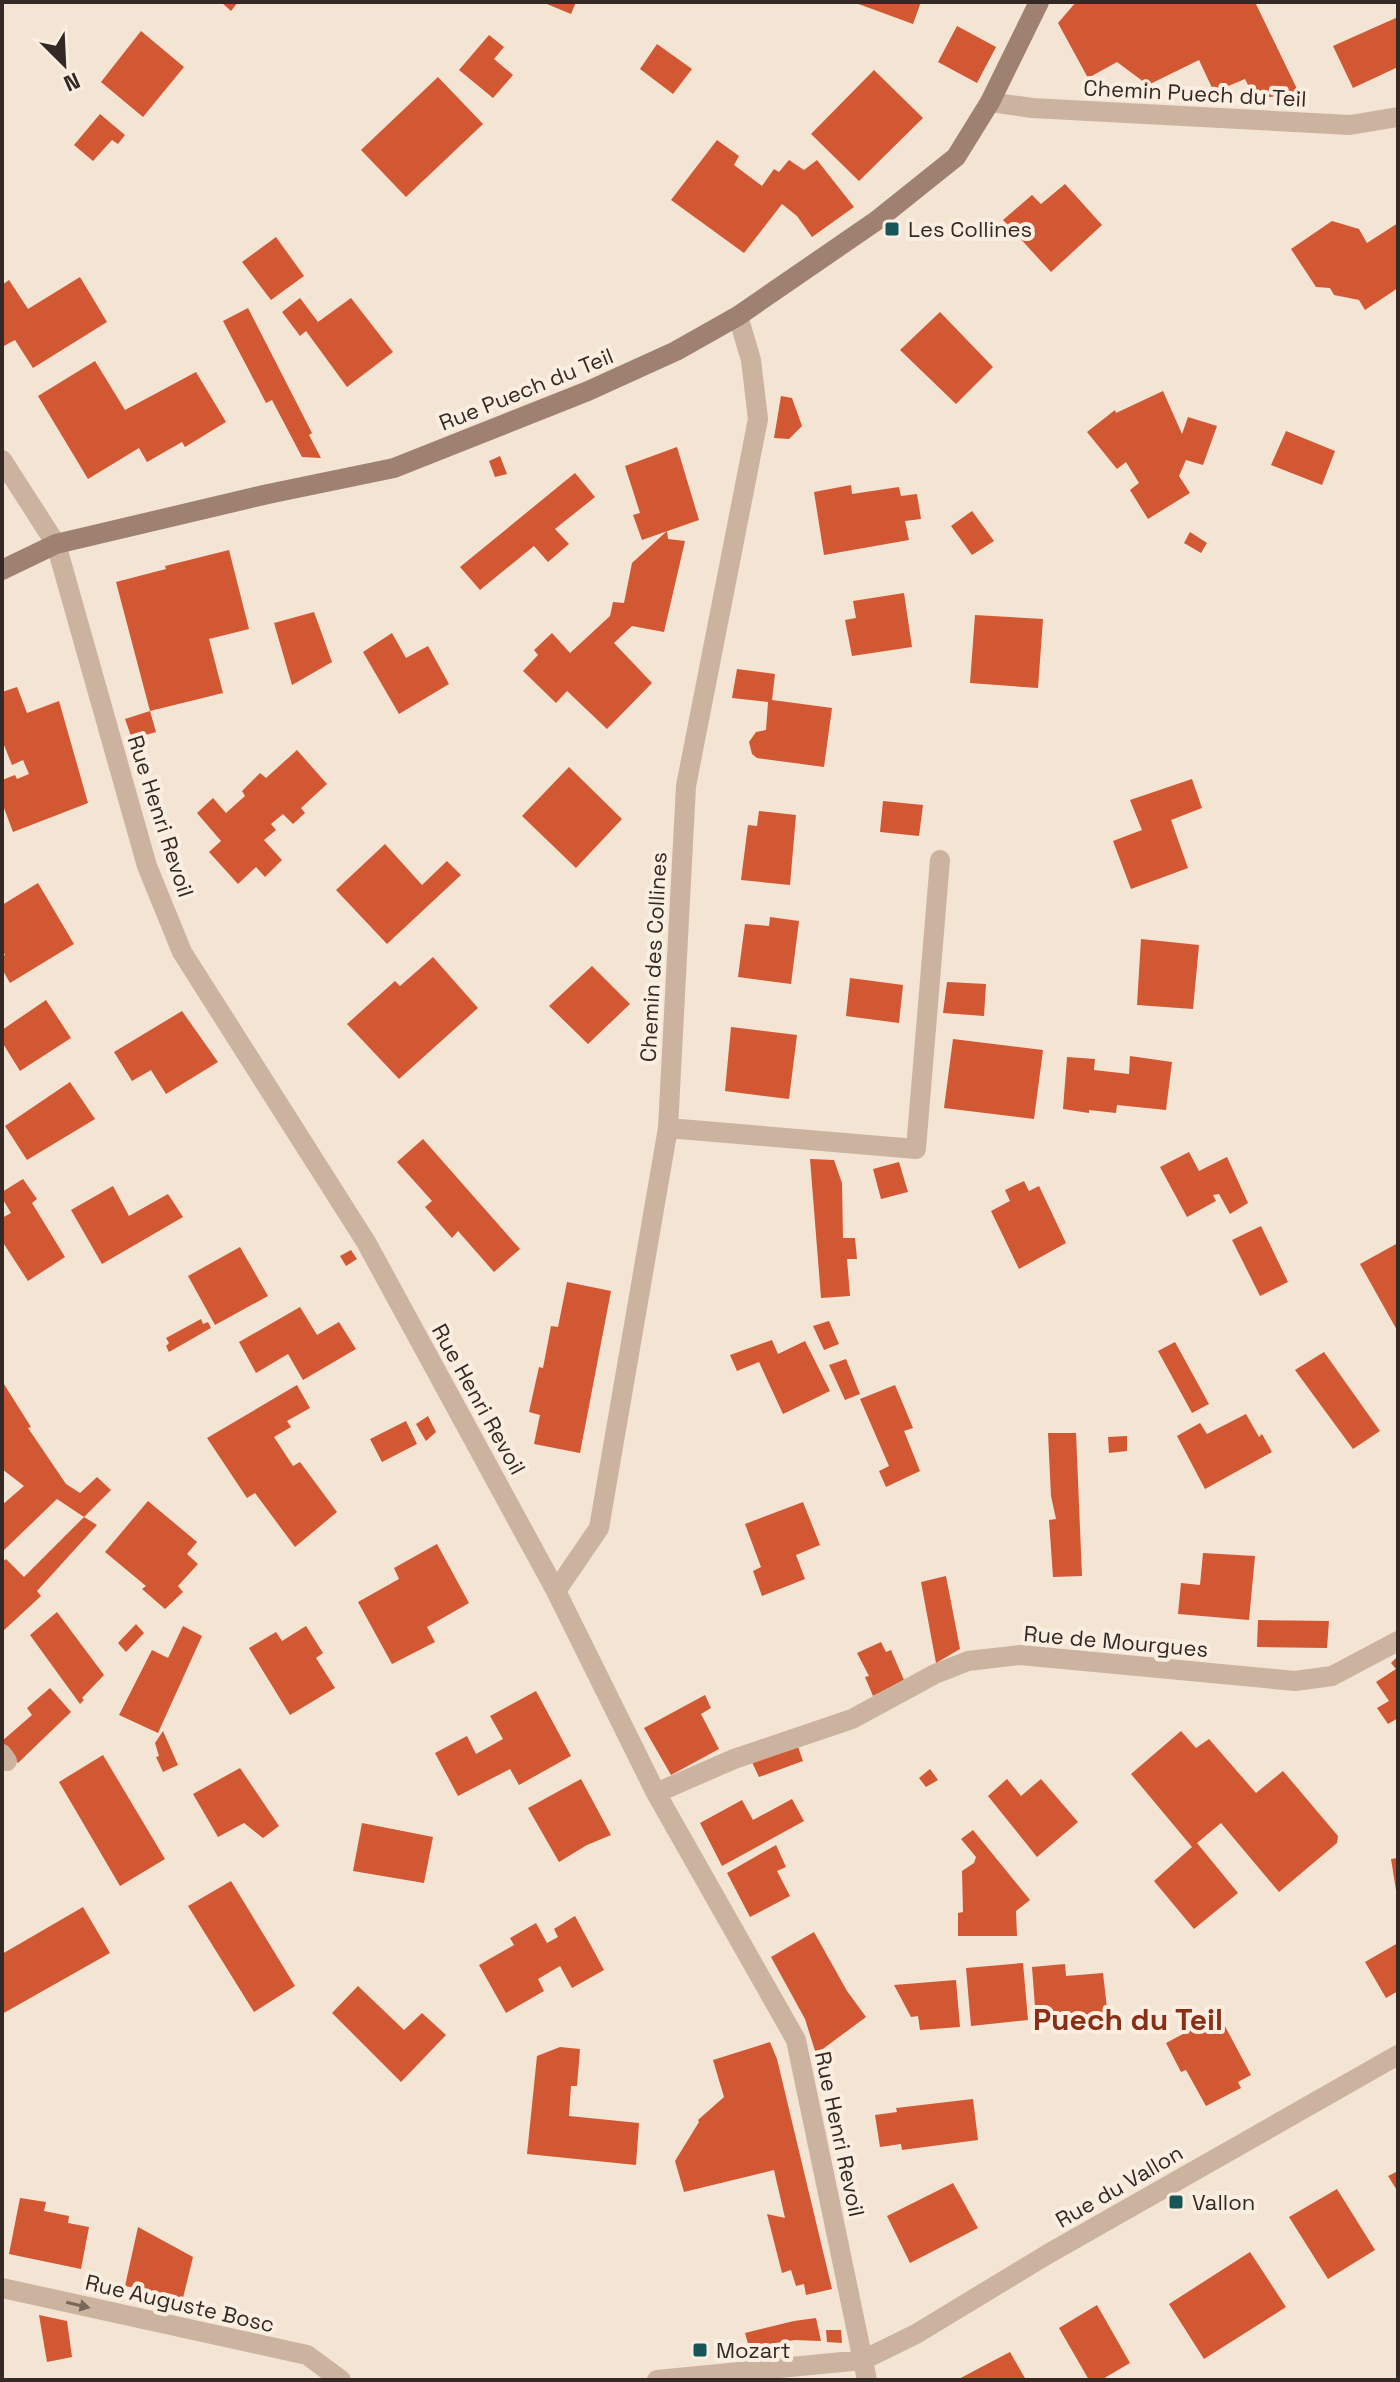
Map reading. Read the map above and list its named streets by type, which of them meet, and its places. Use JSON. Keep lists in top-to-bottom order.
{
  "streets": {
    "street": [
      "Chemin Puech du Teil",
      "Rue Puech du Teil",
      "Rue Henri Revoil",
      "Chemin des Collines",
      "Rue de Mourgues",
      "Rue du Vallon",
      "Rue Auguste Bosc"
    ]
  },
  "crossings": [
    ["Chemin Puech du Teil", "Rue Puech du Teil"],
    ["Rue Puech du Teil", "Rue Henri Revoil"],
    ["Rue Puech du Teil", "Chemin des Collines"],
    ["Rue Henri Revoil", "Chemin des Collines"],
    ["Rue Henri Revoil", "Rue de Mourgues"],
    ["Rue Henri Revoil", "Rue du Vallon"]
  ],
  "one_way": ["Rue Auguste Bosc"],
  "districts": ["Puech du Teil"],
  "places": {
    "transit": ["Les Collines", "Vallon", "Mozart"]
  },
  "north": "bottom right"
}
